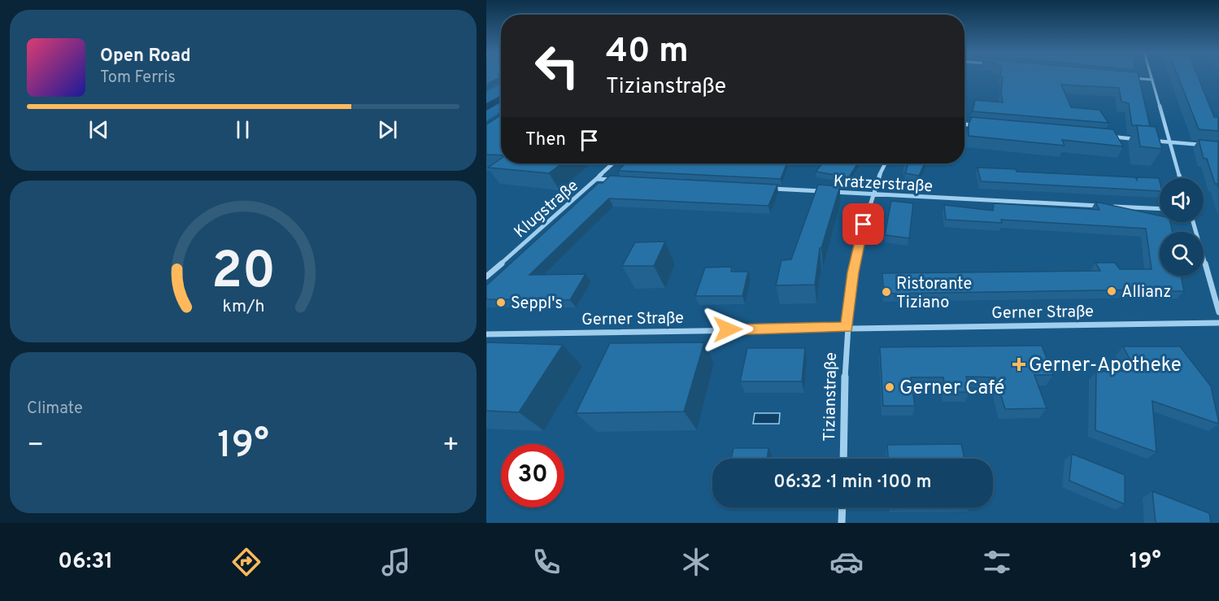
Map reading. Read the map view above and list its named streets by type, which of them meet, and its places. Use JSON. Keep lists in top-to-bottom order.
{
  "streets": {
    "street": [
      "Kratzerstraße",
      "Klugstraße",
      "Gerner Straße",
      "Tizianstraße"
    ]
  },
  "crossings": [
    ["Kratzerstraße", "Tizianstraße"],
    ["Gerner Straße", "Tizianstraße"]
  ],
  "places": {
    "other": [
      "Allianz",
      "Ristorante Tiziano",
      "Seppl's",
      "Gerner Café"
    ],
    "health": ["Gerner-Apotheke"]
  },
  "page": {
    "turn": ["40 m", "Tizianstraße"],
    "song": ["Open Road", "Tom Ferris"],
    "then": "Then",
    "tile": "Climate",
    "heat": ["−", "19°", "+"],
    "limit": "30",
    "trip": "06:32 · 1 min · 100 m",
    "tabs": ["06:31", "19°"],
    "gauge": ["20", "km/h"]
  }
}
